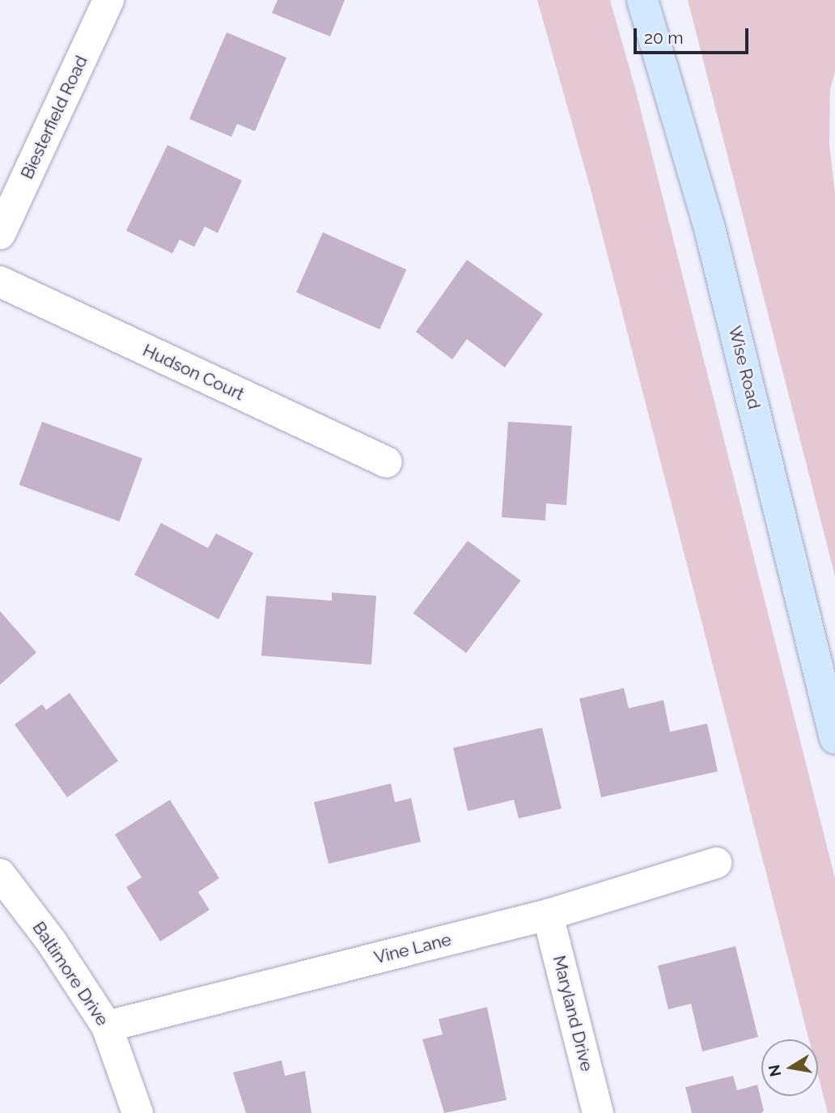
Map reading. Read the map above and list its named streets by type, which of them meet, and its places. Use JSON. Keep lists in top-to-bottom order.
{
  "streets": {
    "street": [
      "Biesterfield Road",
      "Wise Road",
      "Hudson Court",
      "Vine Lane",
      "Baltimore Drive",
      "Maryland Drive"
    ]
  },
  "crossings": [
    ["Vine Lane", "Baltimore Drive"],
    ["Vine Lane", "Maryland Drive"]
  ],
  "scale_bar": "20 m",
  "north": "left"
}
